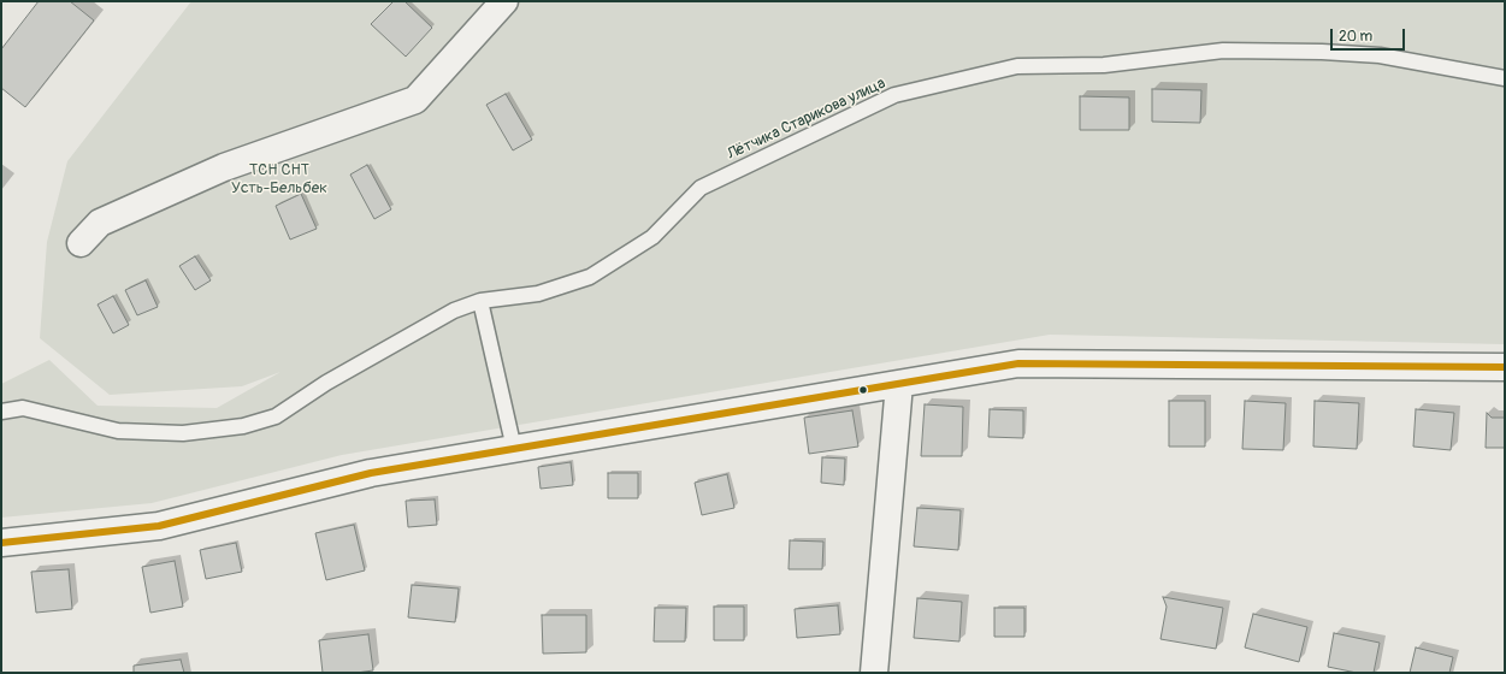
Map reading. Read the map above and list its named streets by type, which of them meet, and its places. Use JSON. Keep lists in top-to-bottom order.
{
  "streets": {
    "lane": ["Лётчика Старикова улица"]
  },
  "parks": ["ТСН СНТ Усть-Бельбек"],
  "scale_bar": "20 m"
}
